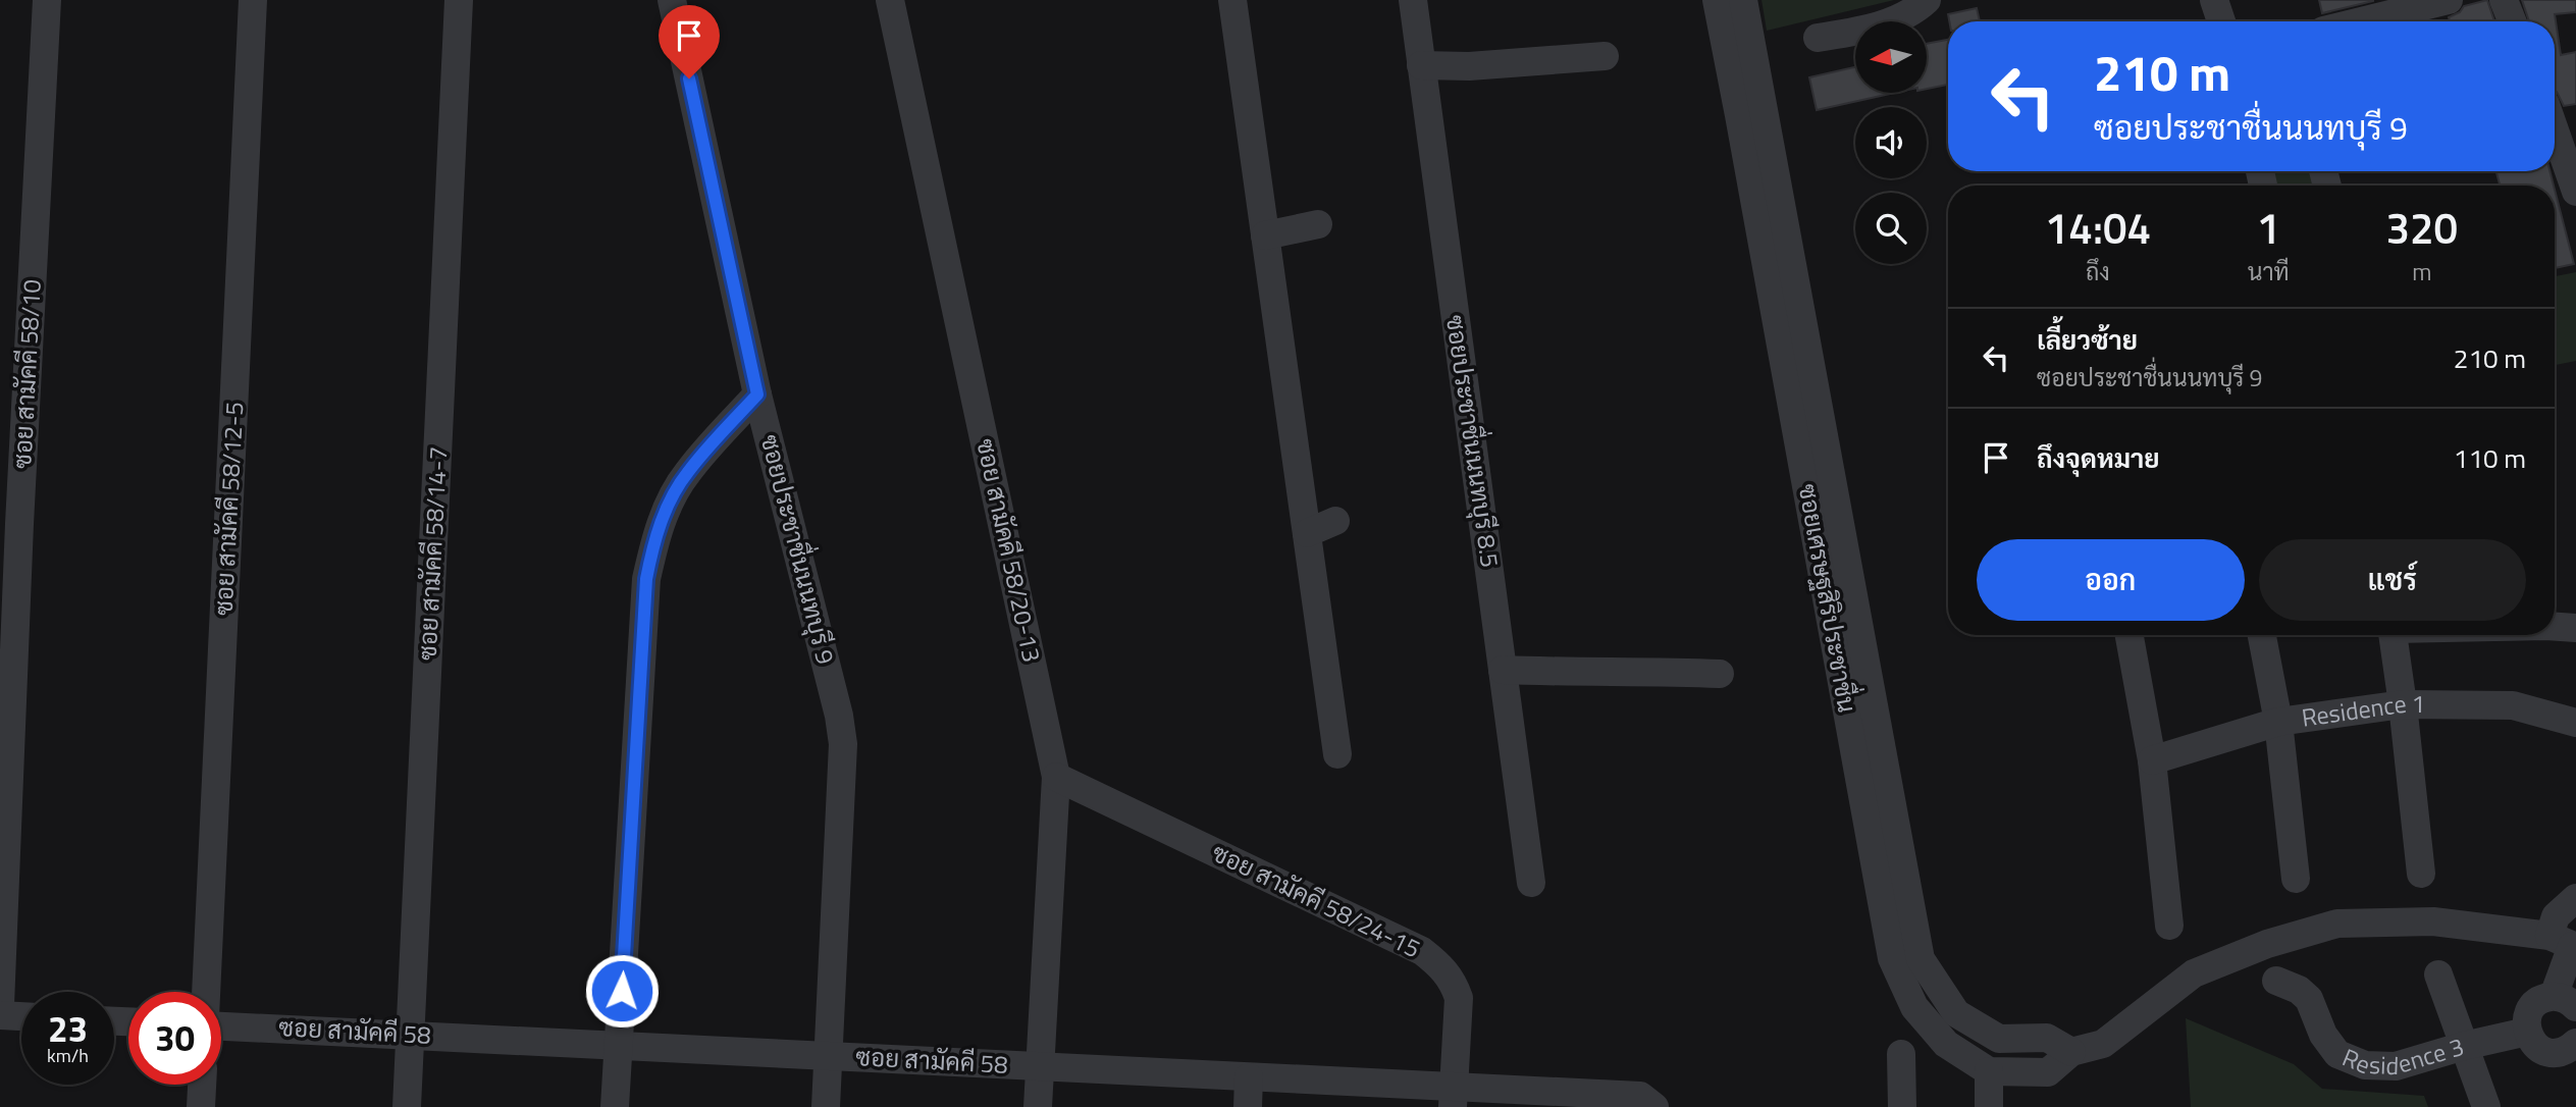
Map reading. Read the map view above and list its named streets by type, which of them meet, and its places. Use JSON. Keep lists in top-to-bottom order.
{
  "streets": {
    "street": [
      "ซอย สามัคคี 58/10",
      "ซอยประชาชื่นนนทบุรี 8.5",
      "ซอย สามัคคี 58/12-5",
      "ซอยประชาชื่นนนทบุรี 9",
      "ซอย สามัคคี 58/20-13",
      "ซอย สามัคคี 58/14-7",
      "ซอยเศรษฐสิริประชาชื่น",
      "Residence 1",
      "ซอย สามัคคี 58/24-15",
      "ซอย สามัคคี 58",
      "Residence 3"
    ]
  },
  "crossings": [
    ["ซอยประชาชื่นนนทบุรี 9", "ซอย สามัคคี 58"],
    ["ซอย สามัคคี 58/20-13", "ซอย สามัคคี 58/24-15"],
    ["ซอย สามัคคี 58/20-13", "ซอย สามัคคี 58"],
    ["ซอย สามัคคี 58/14-7", "ซอย สามัคคี 58"],
    ["ซอย สามัคคี 58/24-15", "ซอย สามัคคี 58"]
  ],
  "north": "left",
  "page": {
    "turn": ["210 m", "ซอยประชาชื่นนนทบุรี 9"],
    "eta": [
      "14:04",
      "ถึง",
      "1",
      "นาที",
      "320",
      "m"
    ],
    "list": [
      {
        "name": "เลี้ยวซ้าย",
        "note": "ซอยประชาชื่นนนทบุรี 9",
        "value": "210 m"
      },
      {
        "name": "ถึงจุดหมาย",
        "value": "110 m"
      }
    ],
    "buttons": ["ออก", "แชร์"],
    "speed": "23 km/h",
    "limit": "30"
  }
}
